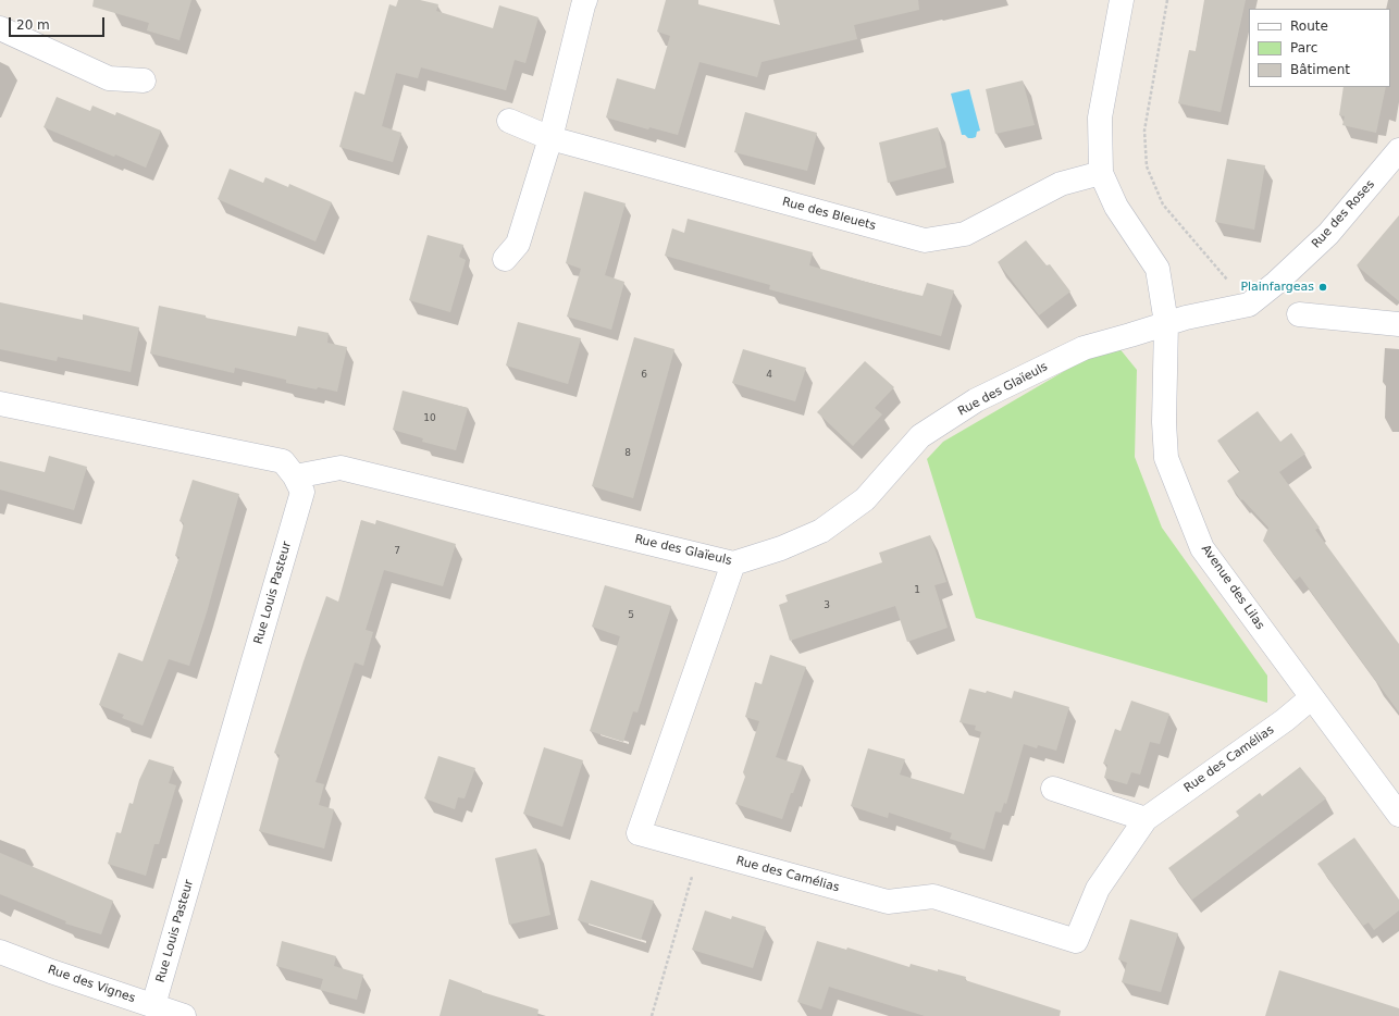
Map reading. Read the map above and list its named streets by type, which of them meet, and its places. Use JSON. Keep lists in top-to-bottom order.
{
  "streets": {
    "street": [
      "Rue des Bleuets",
      "Rue des Roses",
      "Rue des Glaïeuls",
      "Avenue des Lilas",
      "Rue Louis Pasteur",
      "Rue des Camélias",
      "Rue des Vignes"
    ]
  },
  "crossings": [
    ["Rue des Bleuets", "Avenue des Lilas"],
    ["Rue des Roses", "Rue des Glaïeuls"],
    ["Rue des Roses", "Avenue des Lilas"],
    ["Rue des Glaïeuls", "Avenue des Lilas"],
    ["Rue des Glaïeuls", "Rue Louis Pasteur"],
    ["Rue des Glaïeuls", "Rue des Camélias"],
    ["Avenue des Lilas", "Rue des Camélias"],
    ["Rue Louis Pasteur", "Rue des Vignes"]
  ],
  "places": ["Plainfargeas"],
  "house_numbers": [
    "6",
    "4",
    "10",
    "8",
    "7",
    "1",
    "3",
    "5"
  ],
  "legend": ["Route", "Parc", "Bâtiment"],
  "scale_bar": "20 m"
}
